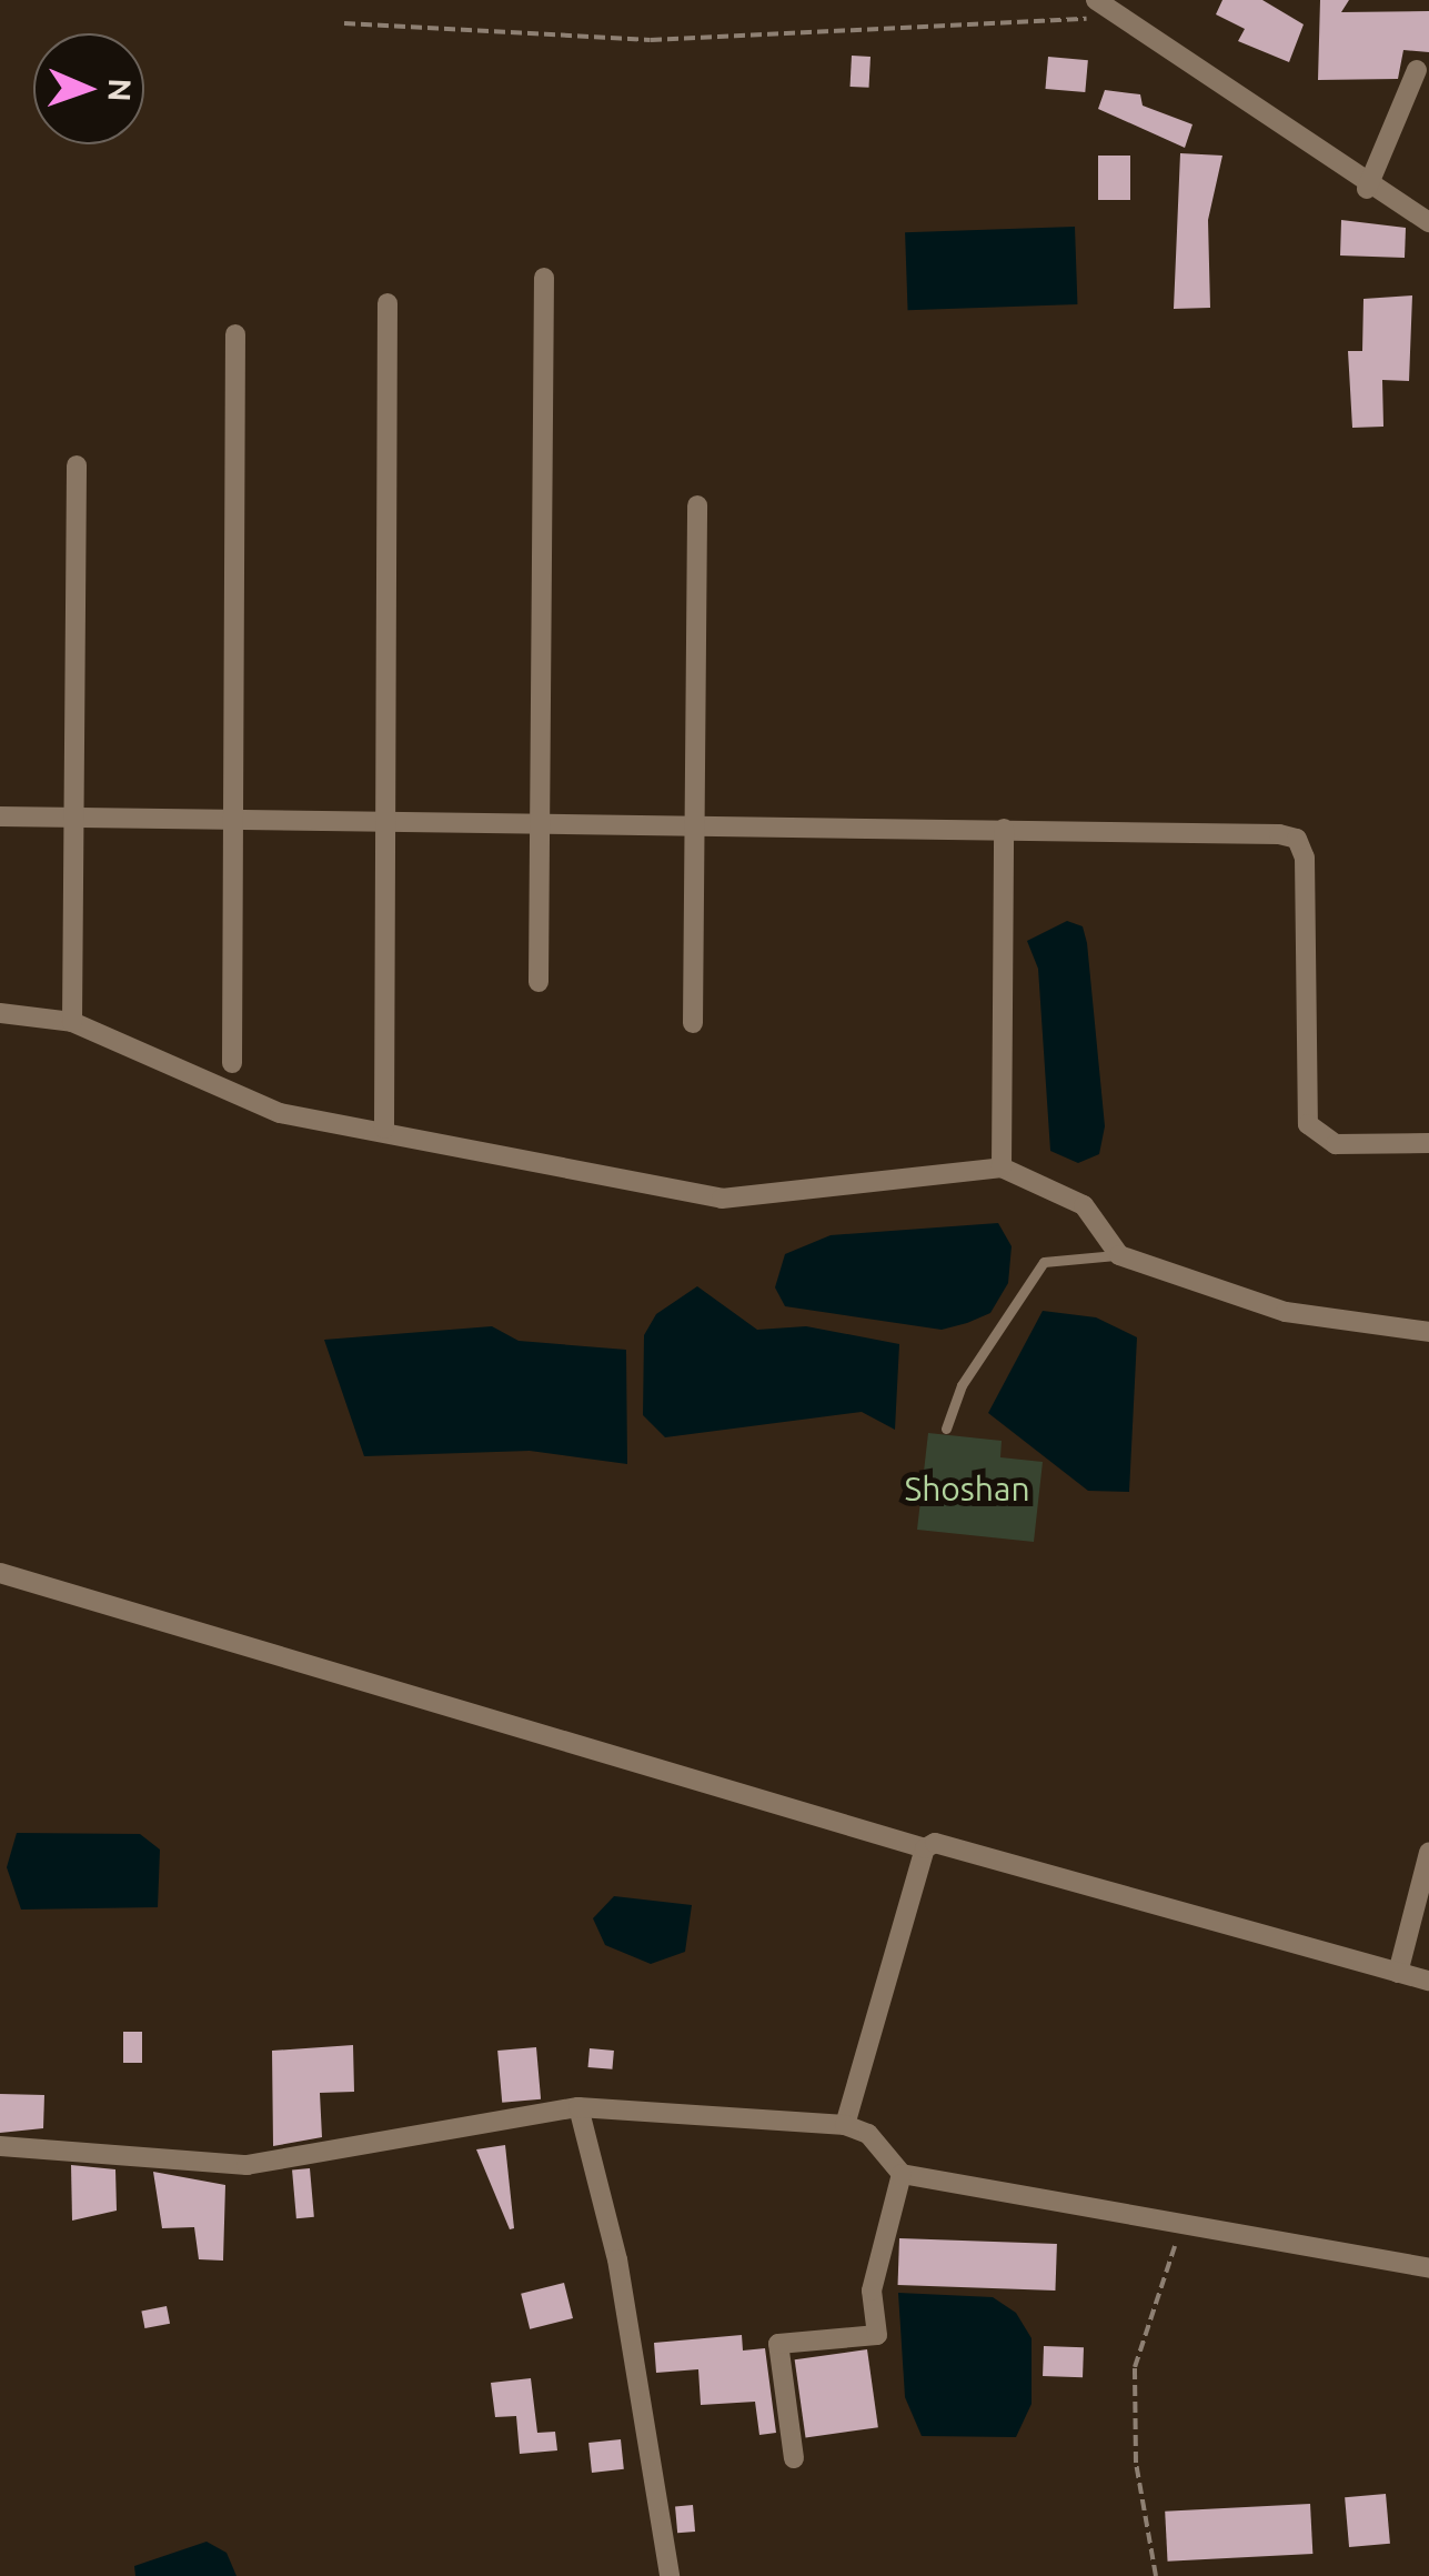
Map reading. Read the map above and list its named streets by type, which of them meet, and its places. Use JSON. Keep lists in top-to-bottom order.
{
  "parks": ["Shoshan"],
  "north": "right"
}
